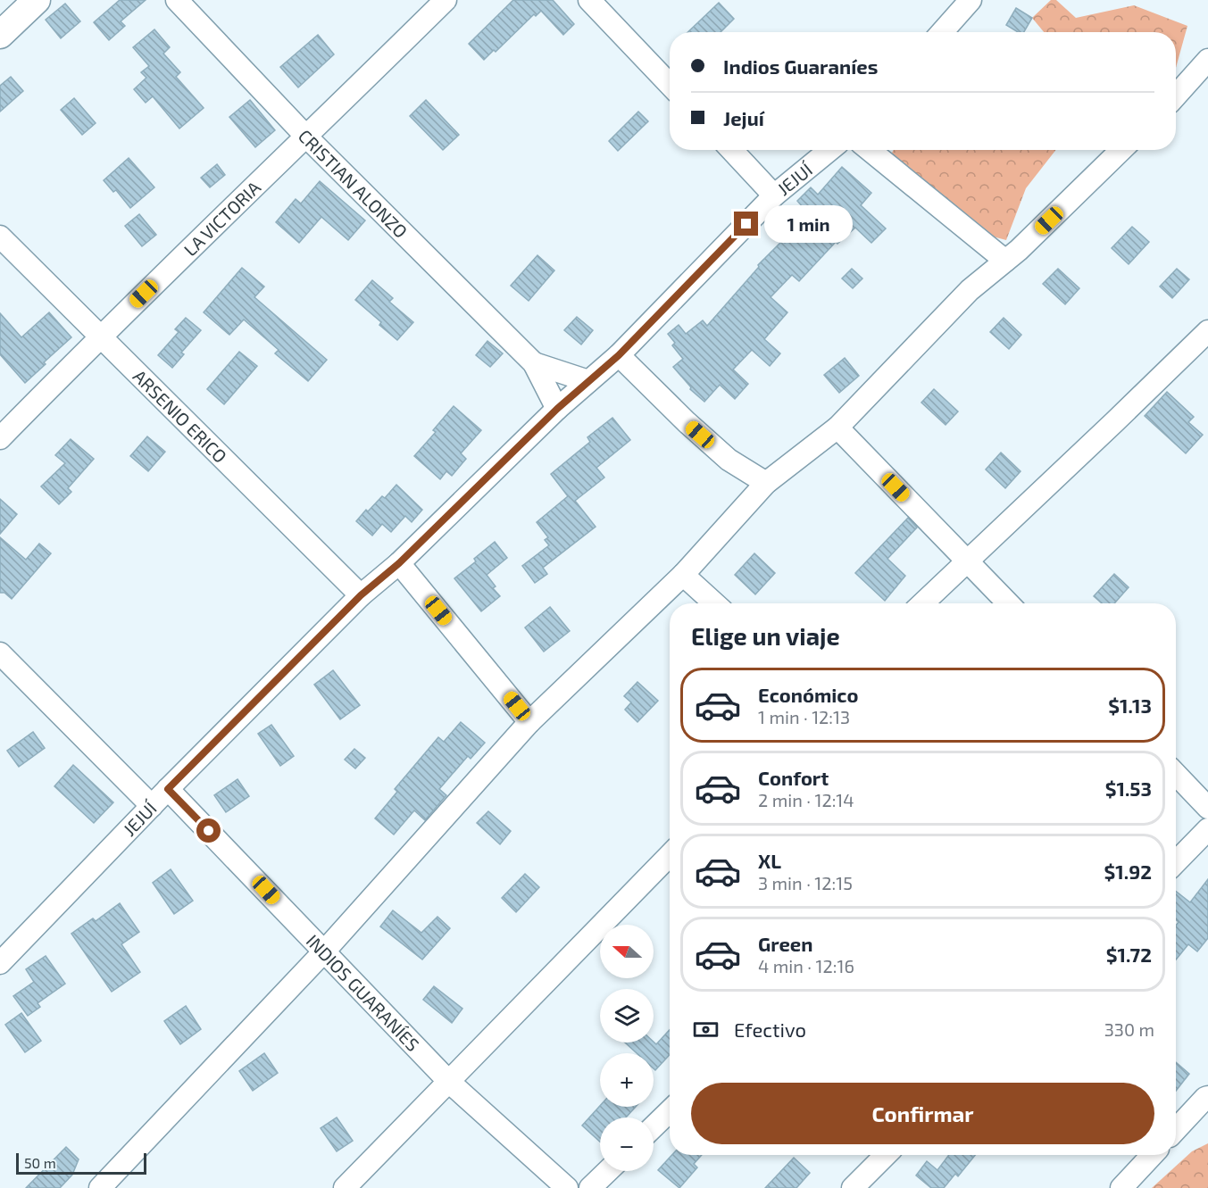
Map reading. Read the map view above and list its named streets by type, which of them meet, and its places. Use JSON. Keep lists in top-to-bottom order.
{
  "streets": {
    "street": [
      "JEJUÍ",
      "CRISTIAN ALONZO",
      "LA VICTORIA",
      "ARSENIO ERICO",
      "INDIOS GUARANÍES"
    ]
  },
  "crossings": [
    ["JEJUÍ", "CRISTIAN ALONZO"],
    ["JEJUÍ", "ARSENIO ERICO"],
    ["JEJUÍ", "INDIOS GUARANÍES"],
    ["CRISTIAN ALONZO", "LA VICTORIA"],
    ["LA VICTORIA", "ARSENIO ERICO"]
  ],
  "scale_bar": "50 m",
  "north": "left",
  "page": {
    "banner": ["Indios Guaraníes", "Jejuí"],
    "bubble": "1 min",
    "heading": "Elige un viaje",
    "list": [
      {
        "name": "Económico",
        "note": "1 min · 12:13",
        "value": "$1.13"
      },
      {
        "name": "Confort",
        "note": "2 min · 12:14",
        "value": "$1.53"
      },
      {
        "name": "XL",
        "note": "3 min · 12:15",
        "value": "$1.92"
      },
      {
        "name": "Green",
        "note": "4 min · 12:16",
        "value": "$1.72"
      }
    ],
    "map_buttons": ["+", "−"],
    "pay": ["Efectivo", "330 m"],
    "buttons": "Confirmar",
    "scale": "50 m"
  }
}
